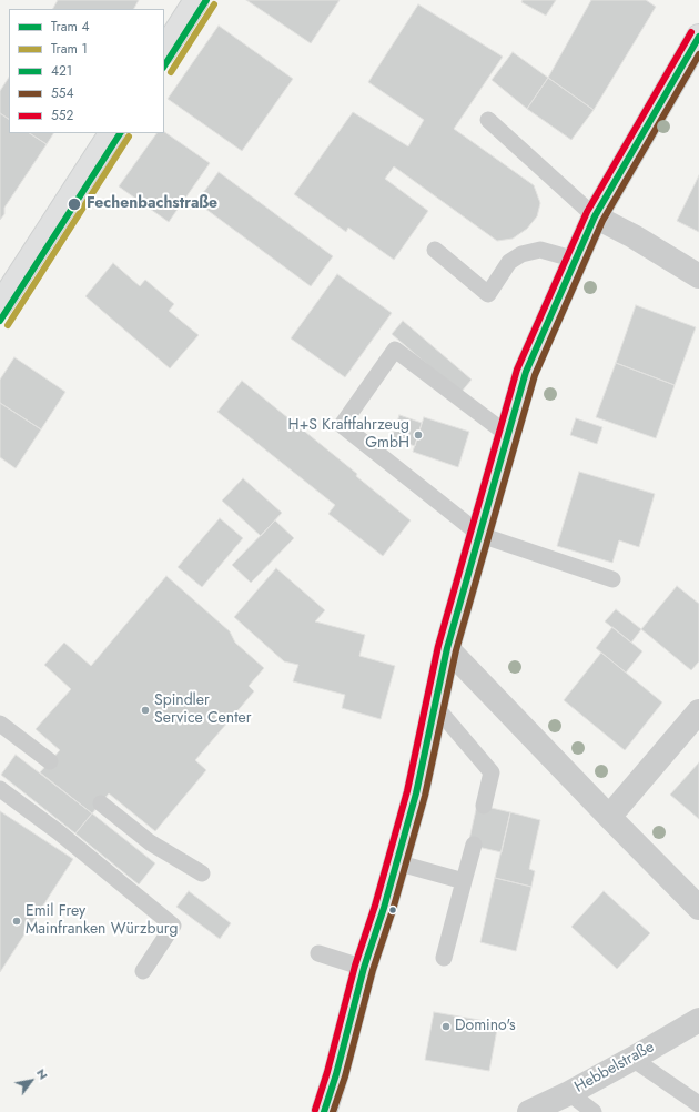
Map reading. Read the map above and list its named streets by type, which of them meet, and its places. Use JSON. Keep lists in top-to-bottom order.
{
  "streets": {
    "street": ["Hebbelstraße"]
  },
  "places": [
    "Fechenbachstraße",
    "H+S Kraftfahrzeug GmbH",
    "Spindler Service Center",
    "Emil Frey Mainfranken Würzburg",
    "Domino's"
  ],
  "lines": [
    "tram line 4",
    "tram line 1",
    "transit line 552",
    "transit line 421",
    "transit line 554"
  ],
  "legend": [
    "Tram 4",
    "Tram 1",
    "421",
    "554",
    "552"
  ],
  "north": "top right"
}
